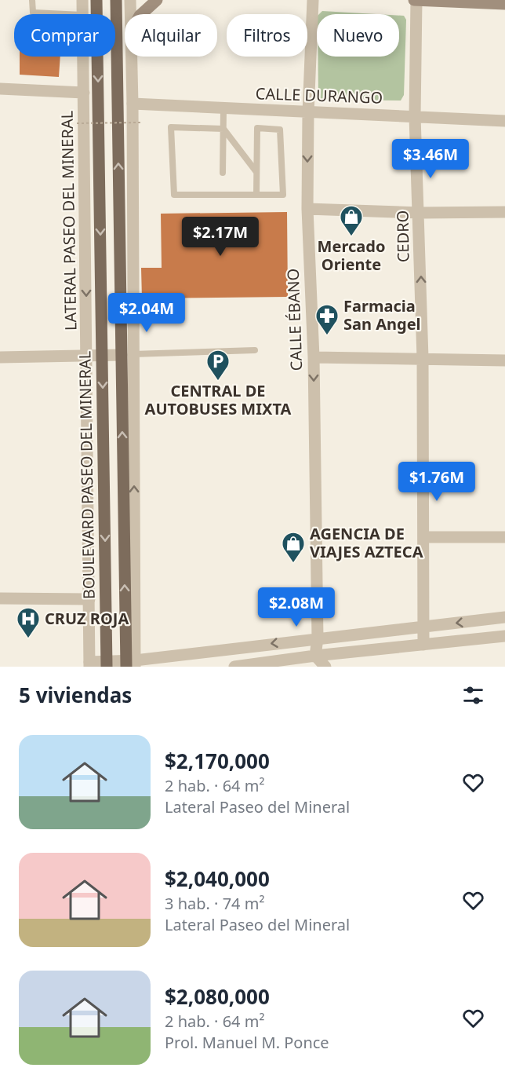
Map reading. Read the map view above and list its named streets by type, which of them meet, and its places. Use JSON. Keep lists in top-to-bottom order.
{
  "streets": {
    "main road": ["BOULEVARD PASEO DEL MINERAL"],
    "street": [
      "CALLE DURANGO",
      "LATERAL PASEO DEL MINERAL",
      "CEDRO",
      "CALLE ÉBANO"
    ]
  },
  "crossings": [
    ["CALLE DURANGO", "CEDRO"],
    ["CALLE DURANGO", "CALLE ÉBANO"]
  ],
  "one_way": ["CALLE ÉBANO"],
  "places": {
    "shop": ["Mercado Oriente", "AGENCIA DE VIAJES AZTECA"],
    "pharmacy": ["Farmacia San Angel"],
    "parking": ["CENTRAL DE AUTOBUSES MIXTA"],
    "hospital": ["CRUZ ROJA"]
  },
  "page": {
    "chip": [
      "Comprar",
      "Alquilar",
      "Filtros",
      "Nuevo"
    ],
    "price": [
      "$3.46M",
      "$2.17M",
      "$2.04M",
      "$1.76M",
      "$2.08M"
    ],
    "heading": "5 viviendas",
    "list": [
      {
        "name": "$2,170,000",
        "note": "2 hab. · 64 m² · Lateral Paseo del Mineral"
      },
      {
        "name": "$2,040,000",
        "note": "3 hab. · 74 m² · Lateral Paseo del Mineral"
      },
      {
        "name": "$2,080,000",
        "note": "2 hab. · 64 m² · Prol. Manuel M. Ponce"
      }
    ]
  }
}
